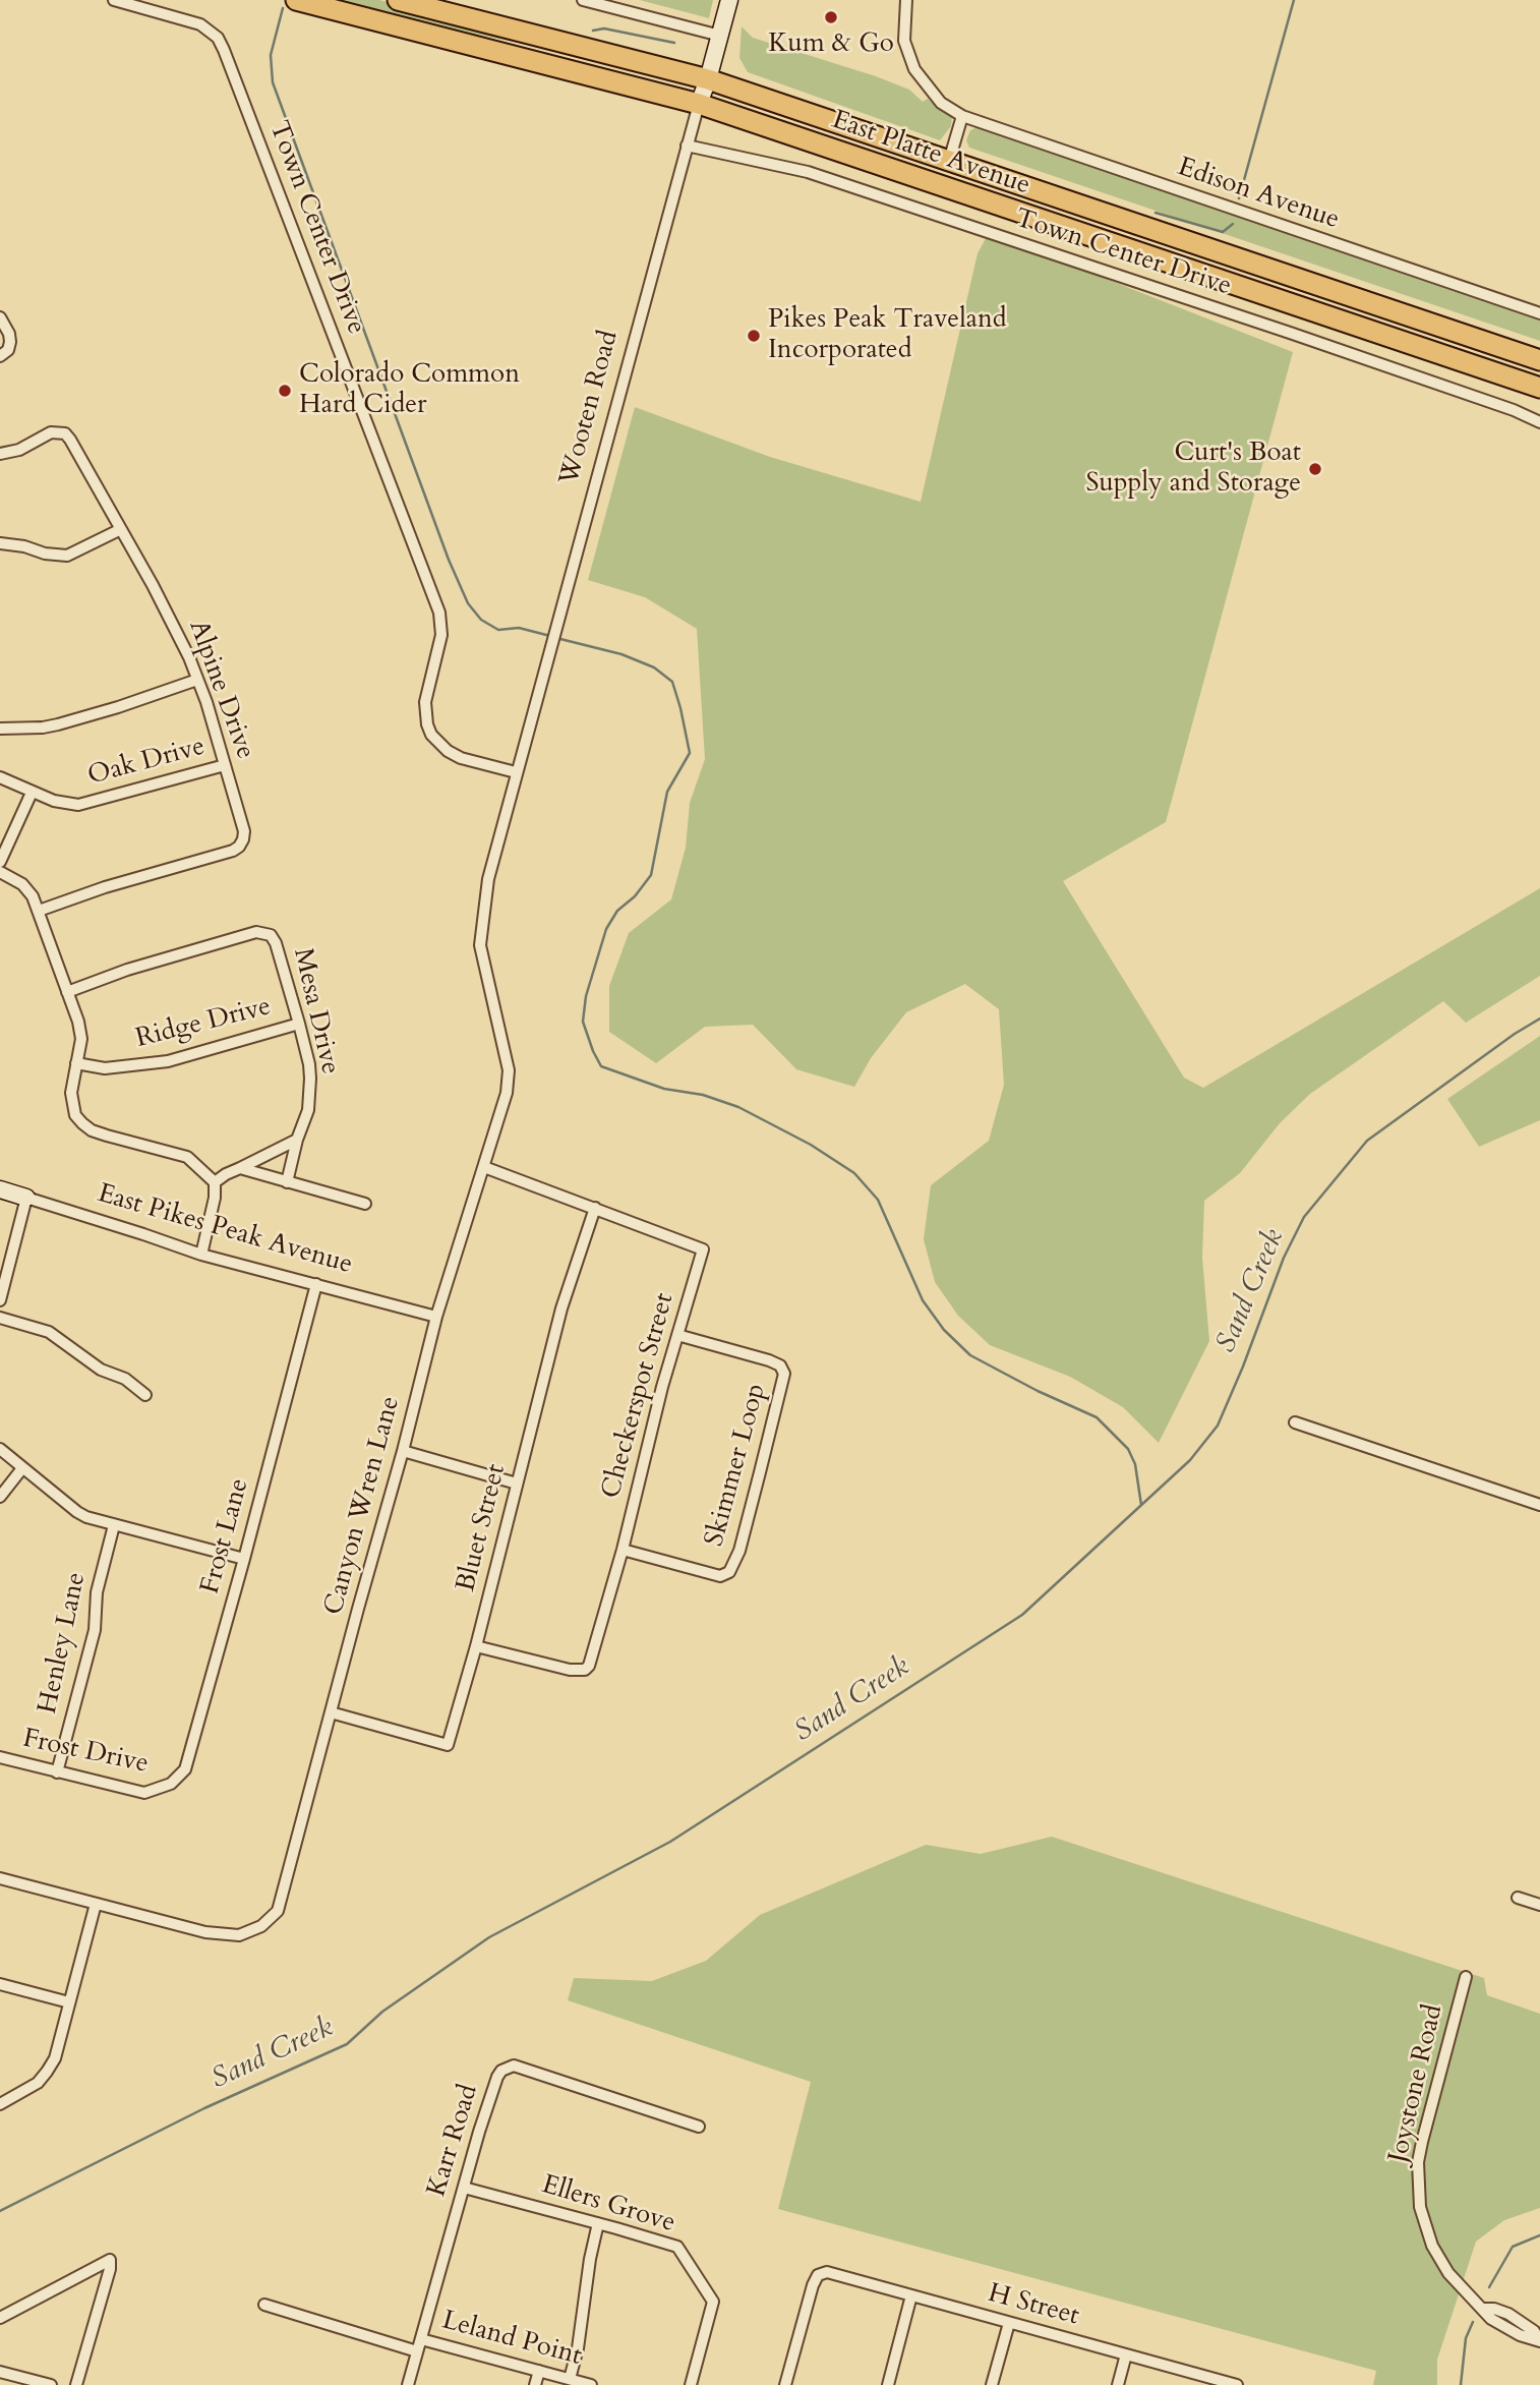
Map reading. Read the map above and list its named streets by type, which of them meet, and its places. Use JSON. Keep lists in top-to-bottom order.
{
  "streets": {
    "highway": ["East Platte Avenue"],
    "street": [
      "Edison Avenue",
      "Town Center Drive",
      "Wooten Road",
      "Alpine Drive",
      "Oak Drive",
      "Mesa Drive",
      "Ridge Drive",
      "East Pikes Peak Avenue",
      "Checkerspot Street",
      "Skimmer Loop",
      "Canyon Wren Lane",
      "Bluet Street",
      "Frost Lane",
      "Henley Lane",
      "Frost Drive",
      "Joystone Road",
      "Karr Road",
      "Ellers Grove",
      "H Street",
      "Leland Point"
    ]
  },
  "crossings": [
    ["East Platte Avenue", "Wooten Road"],
    ["Town Center Drive", "Wooten Road"],
    ["Wooten Road", "Canyon Wren Lane"],
    ["Alpine Drive", "Oak Drive"],
    ["Mesa Drive", "Ridge Drive"],
    ["East Pikes Peak Avenue", "Canyon Wren Lane"],
    ["East Pikes Peak Avenue", "Frost Lane"],
    ["Checkerspot Street", "Skimmer Loop"],
    ["Checkerspot Street", "Canyon Wren Lane"],
    ["Checkerspot Street", "Bluet Street"],
    ["Canyon Wren Lane", "Bluet Street"],
    ["Frost Lane", "Frost Drive"],
    ["Henley Lane", "Frost Drive"],
    ["Karr Road", "Ellers Grove"],
    ["Karr Road", "Leland Point"]
  ],
  "water": ["Sand Creek"],
  "places": [
    "Kum & Go",
    "Pikes Peak Traveland Incorporated",
    "Colorado Common Hard Cider",
    "Curt's Boat Supply and Storage"
  ]
}
